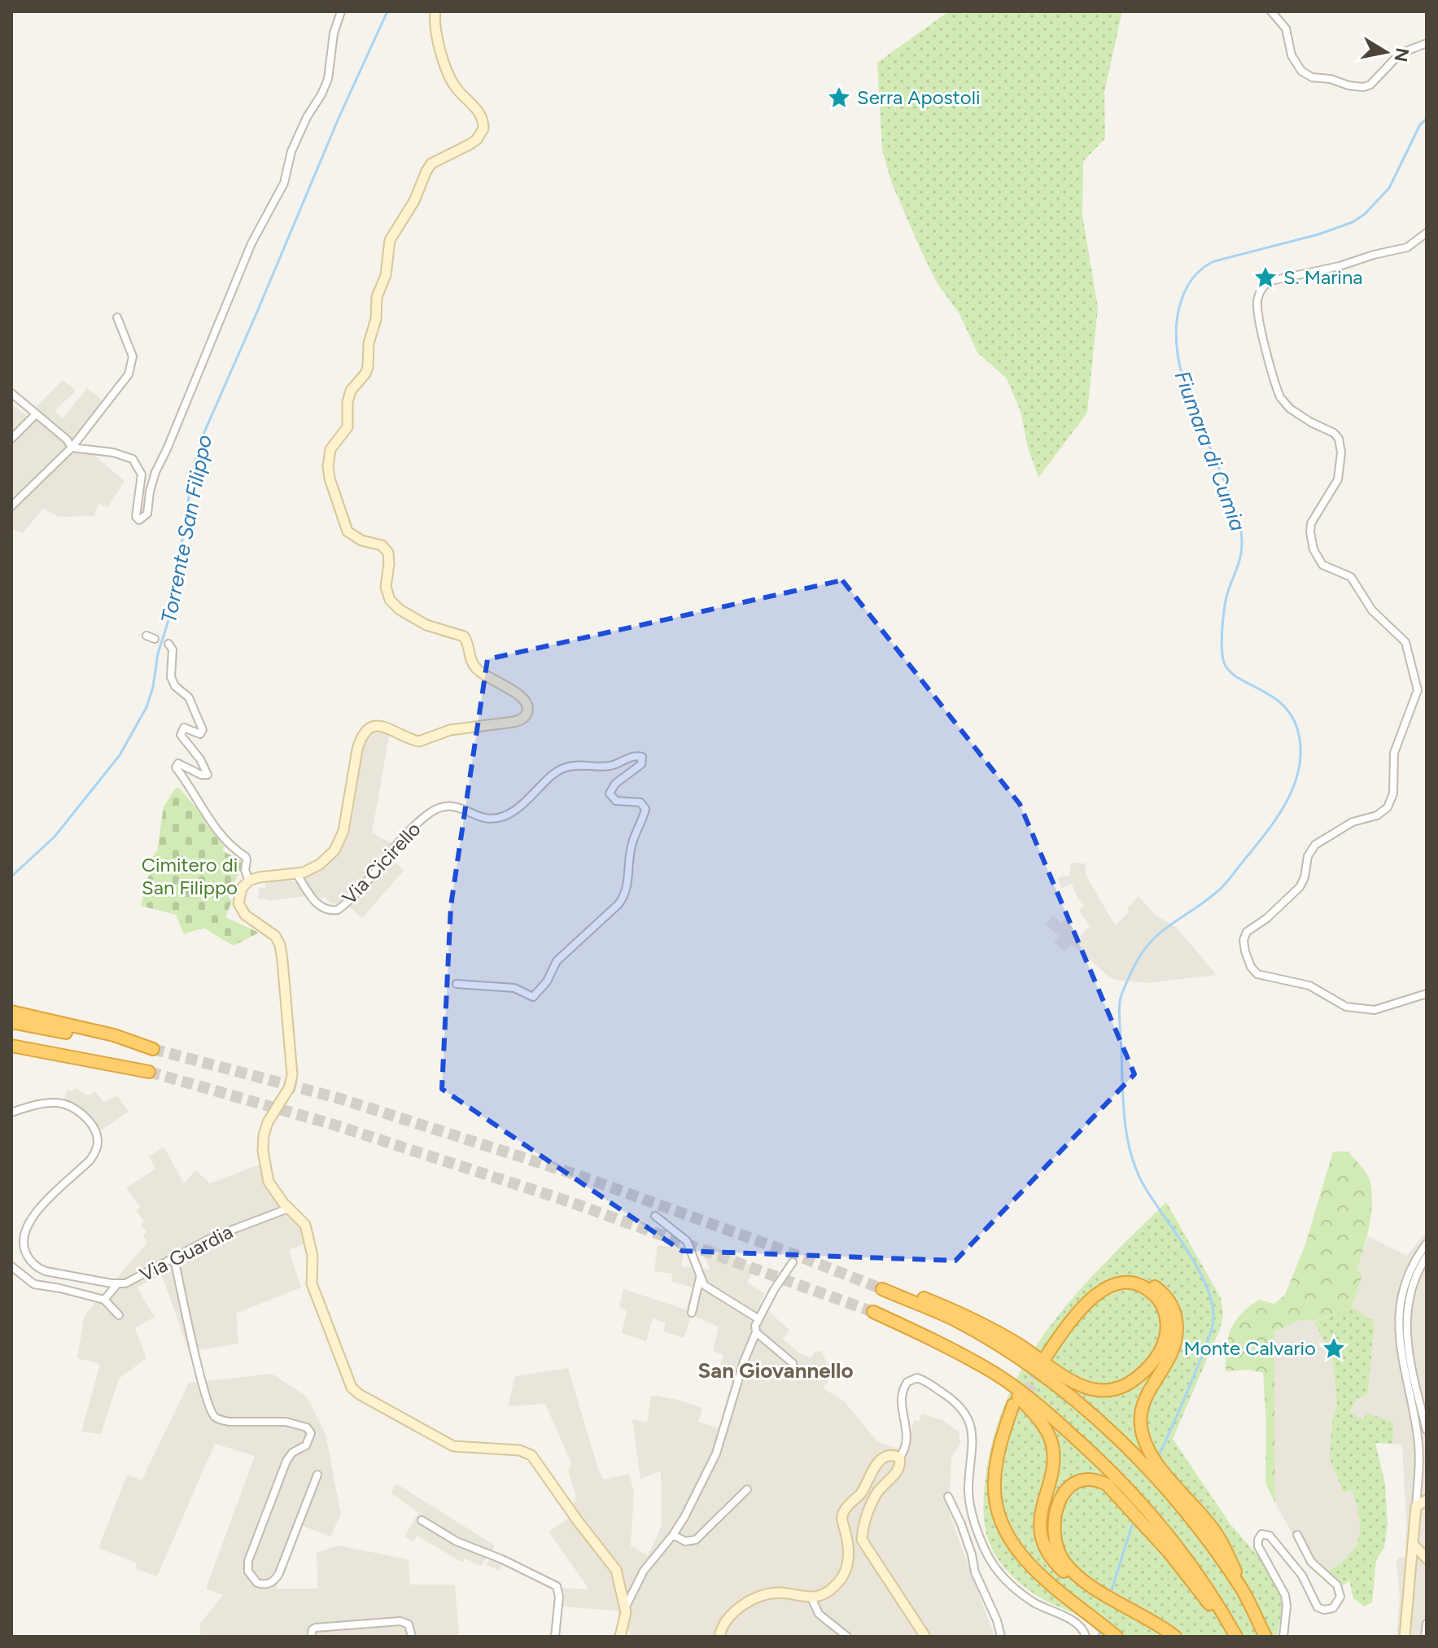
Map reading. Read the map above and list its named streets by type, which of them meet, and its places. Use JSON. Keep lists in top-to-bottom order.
{
  "streets": {
    "street": ["Via Cicirello", "Via Guardia"]
  },
  "districts": ["San Giovannello"],
  "water": ["Fiumara di Cumia", "Torrente San Filippo"],
  "parks": ["Cimitero di San Filippo"],
  "places": {
    "place": ["Serra Apostoli", "S. Marina", "Monte Calvario"]
  },
  "north": "right"
}
